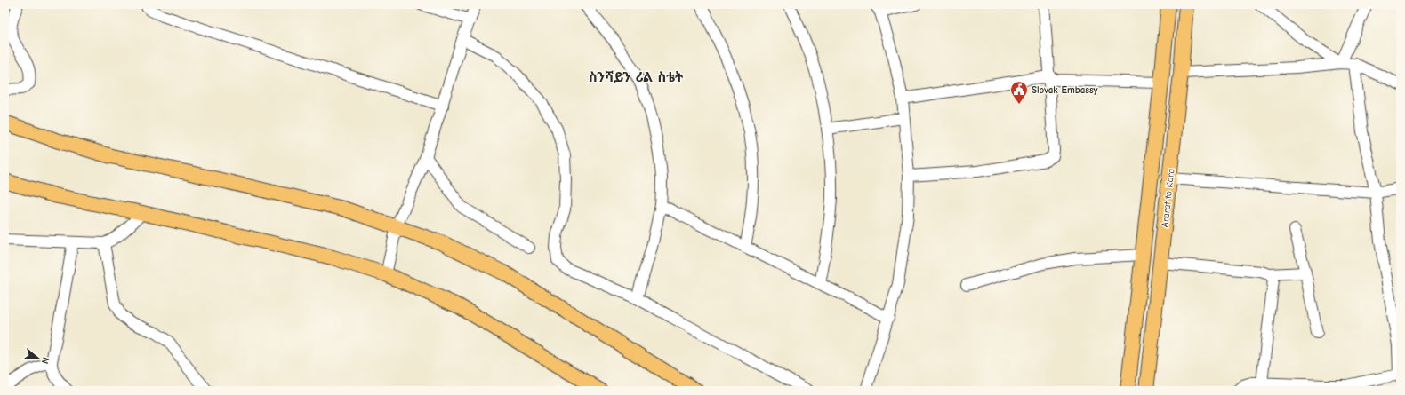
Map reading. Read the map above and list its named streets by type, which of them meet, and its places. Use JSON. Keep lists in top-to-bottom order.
{
  "streets": {
    "main road": ["Ararat to Kara"]
  },
  "districts": ["ስንሻይን ሪል ስቴት"],
  "places": {
    "public building": ["Slovak Embassy"]
  },
  "north": "right"
}
